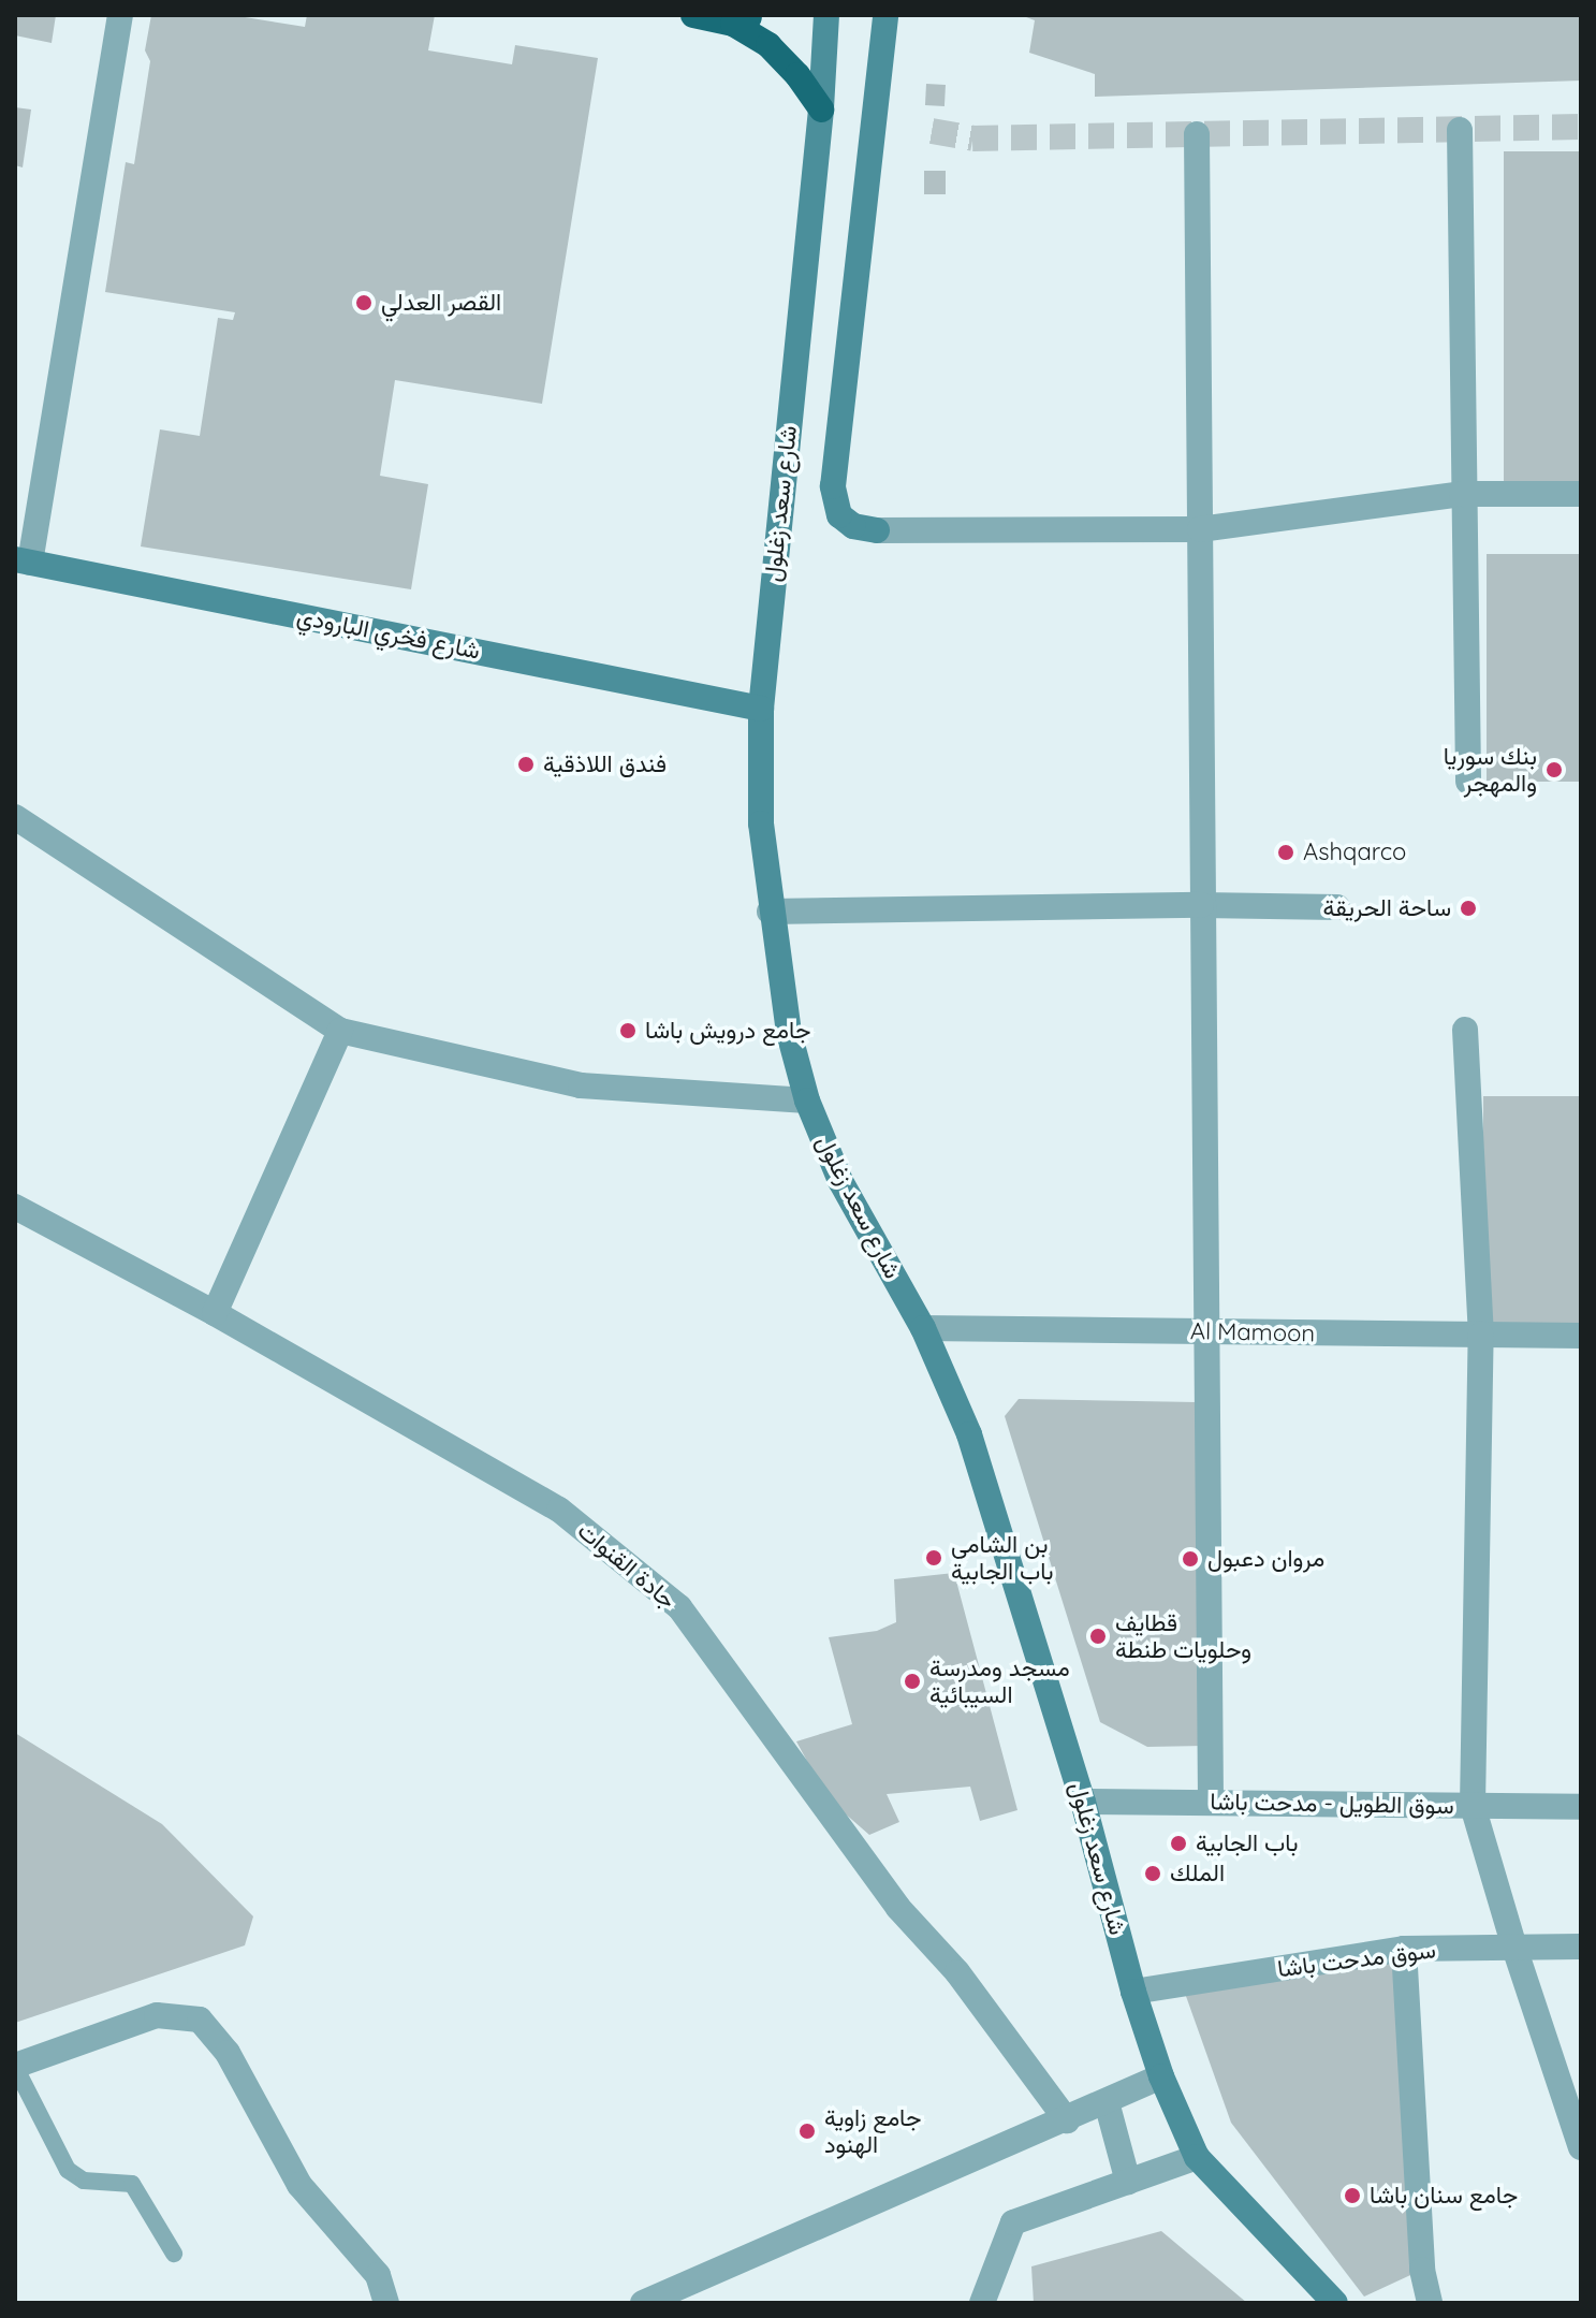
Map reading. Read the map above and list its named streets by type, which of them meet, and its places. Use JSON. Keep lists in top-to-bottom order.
{
  "streets": {
    "main road": ["شارع سعد زغلول", "شارع فخري البارودي"],
    "street": [
      "Al Mamoon",
      "جادة القنوات",
      "سوق الطويل - مدحت باشا",
      "سوق مدحت باشا"
    ]
  },
  "crossings": [
    ["شارع سعد زغلول", "شارع فخري البارودي"],
    ["شارع سعد زغلول", "Al Mamoon"],
    ["شارع سعد زغلول", "سوق الطويل - مدحت باشا"],
    ["شارع سعد زغلول", "سوق مدحت باشا"]
  ],
  "places": [
    "القصر العدلي",
    "فندق اللاذقية",
    "بنك سوريا والمهجر",
    "Ashqarco",
    "ساحة الحريقة",
    "جامع درويش باشا",
    "بن الشامي باب الجابية",
    "مروان دعبول",
    "قطايف وحلويات طنطة",
    "مسجد ومدرسة السيبائية",
    "باب الجابية",
    "الملك",
    "جامع زاوية الهنود",
    "جامع سنان باشا"
  ]
}
